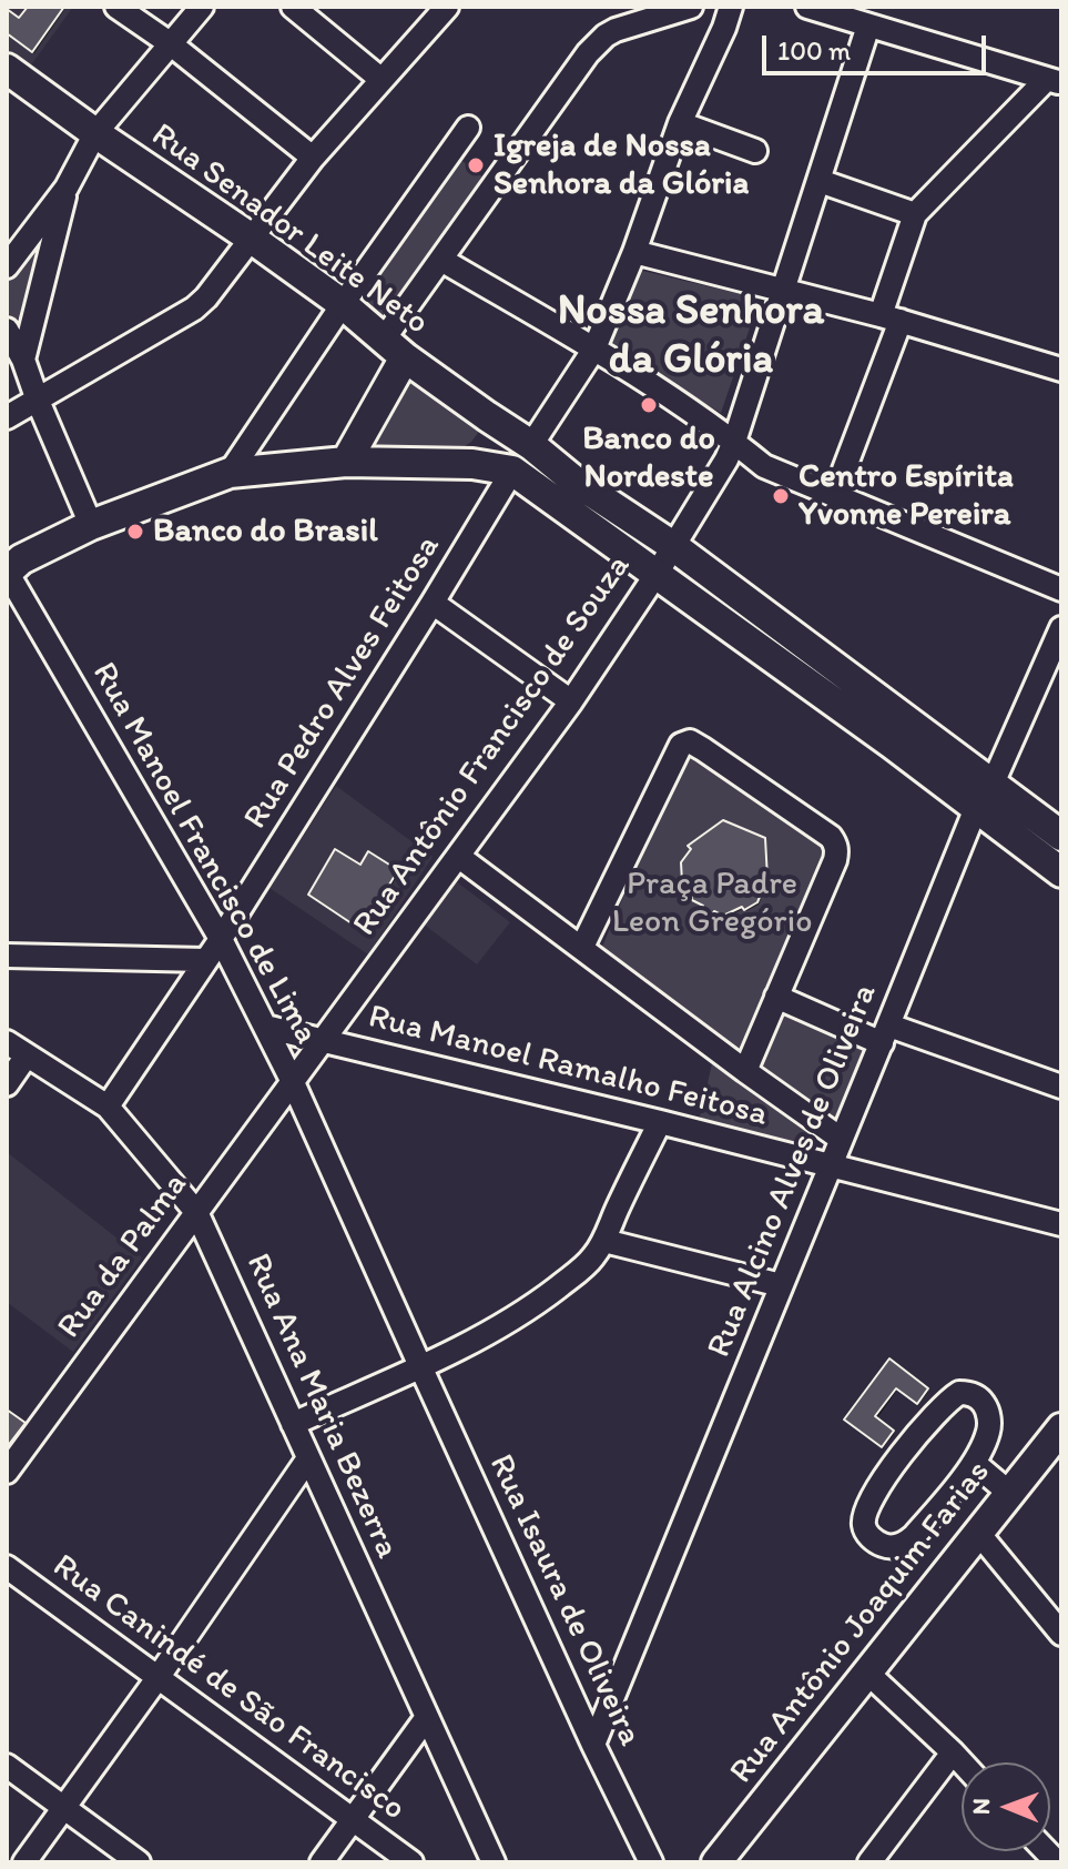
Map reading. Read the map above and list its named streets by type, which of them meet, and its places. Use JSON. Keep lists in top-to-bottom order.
{
  "streets": {
    "main road": ["Rua Senador Leite Neto", "Rua Antônio Joaquim Farias"],
    "street": [
      "Rua Pedro Alves Feitosa",
      "Rua Antônio Francisco de Souza",
      "Rua Manoel Francisco de Lima",
      "Rua Manoel Ramalho Feitosa",
      "Rua Alcino Alves de Oliveira",
      "Rua da Palma",
      "Rua Ana Maria Bezerra",
      "Rua Isaura de Oliveira",
      "Rua Canindé de São Francisco"
    ]
  },
  "crossings": [
    ["Rua Senador Leite Neto", "Rua Antônio Francisco de Souza"],
    ["Rua Pedro Alves Feitosa", "Rua Manoel Francisco de Lima"],
    ["Rua Pedro Alves Feitosa", "Rua Ana Maria Bezerra"],
    ["Rua Antônio Francisco de Souza", "Rua Manoel Francisco de Lima"],
    ["Rua Antônio Francisco de Souza", "Rua Manoel Ramalho Feitosa"],
    ["Rua Antônio Francisco de Souza", "Rua da Palma"],
    ["Rua Manoel Francisco de Lima", "Rua Manoel Ramalho Feitosa"],
    ["Rua Manoel Francisco de Lima", "Rua da Palma"],
    ["Rua Manoel Francisco de Lima", "Rua Isaura de Oliveira"],
    ["Rua Manoel Ramalho Feitosa", "Rua Alcino Alves de Oliveira"],
    ["Rua Alcino Alves de Oliveira", "Rua Isaura de Oliveira"],
    ["Rua da Palma", "Rua Ana Maria Bezerra"]
  ],
  "districts": ["Nossa Senhora da Glória"],
  "parks": ["Praça Padre Leon Gregório"],
  "places": [
    "Igreja de Nossa Senhora da Glória",
    "Banco do Nordeste",
    "Centro Espírita Yvonne Pereira",
    "Banco do Brasil"
  ],
  "scale_bar": "100 m",
  "north": "left"
}
